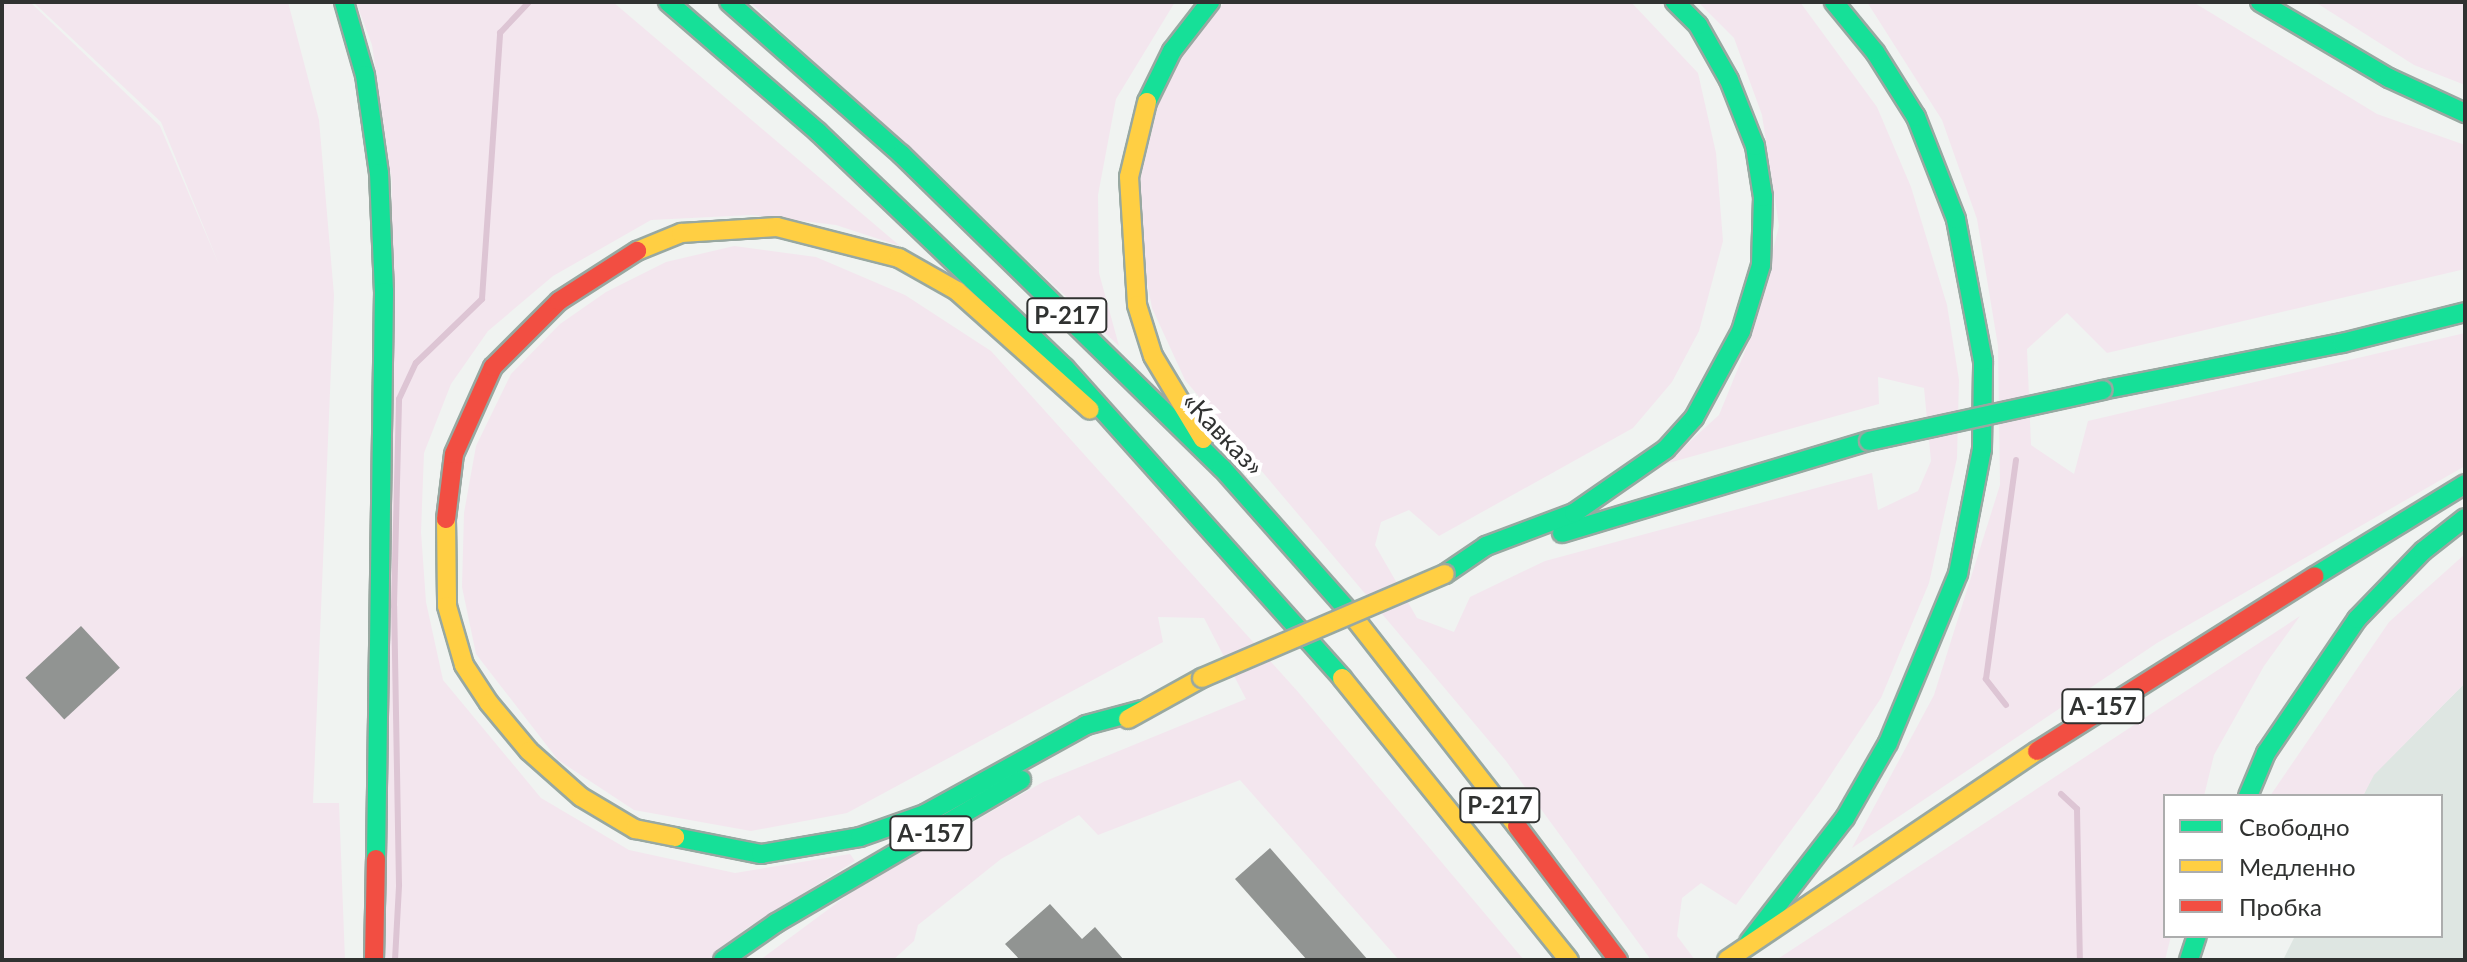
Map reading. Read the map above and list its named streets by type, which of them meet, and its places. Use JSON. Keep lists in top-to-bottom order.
{
  "streets": {
    "main road": ["Р-217", "«Кавказ»", "А-157"]
  },
  "legend": ["Свободно", "Медленно", "Пробка"]
}
